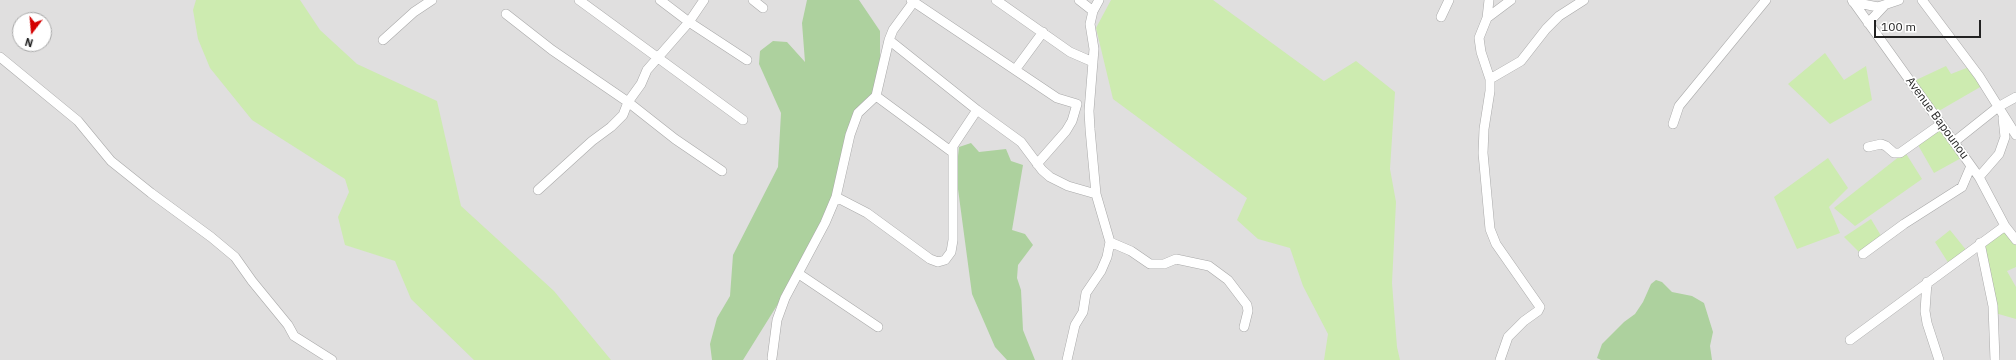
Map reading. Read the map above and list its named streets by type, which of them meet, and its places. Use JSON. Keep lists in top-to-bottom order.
{
  "streets": {
    "street": ["Avenue Bapounou"]
  },
  "scale_bar": "100 m",
  "north": "bottom"
}
